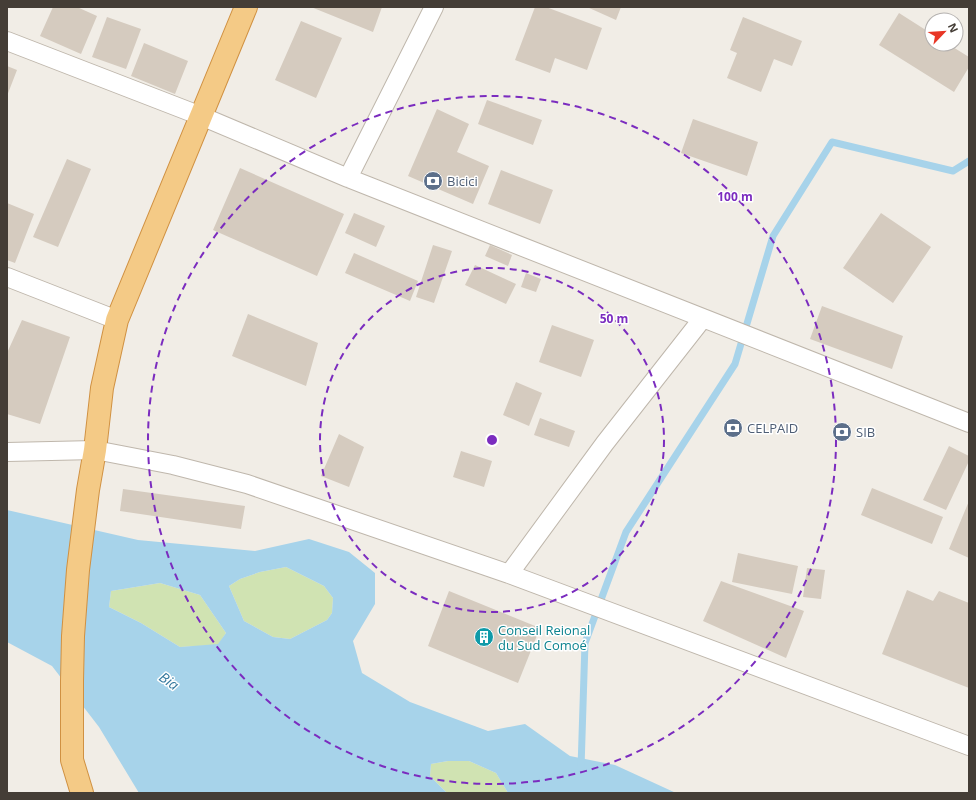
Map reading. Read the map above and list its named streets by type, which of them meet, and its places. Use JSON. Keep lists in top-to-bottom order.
{
  "water": ["Bia"],
  "places": {
    "bank": ["Bicici", "CELPAID", "SIB"],
    "building": ["Conseil Reional du Sud Comoé"]
  },
  "north": "top right",
  "rings": ["100 m", "50 m"]
}
